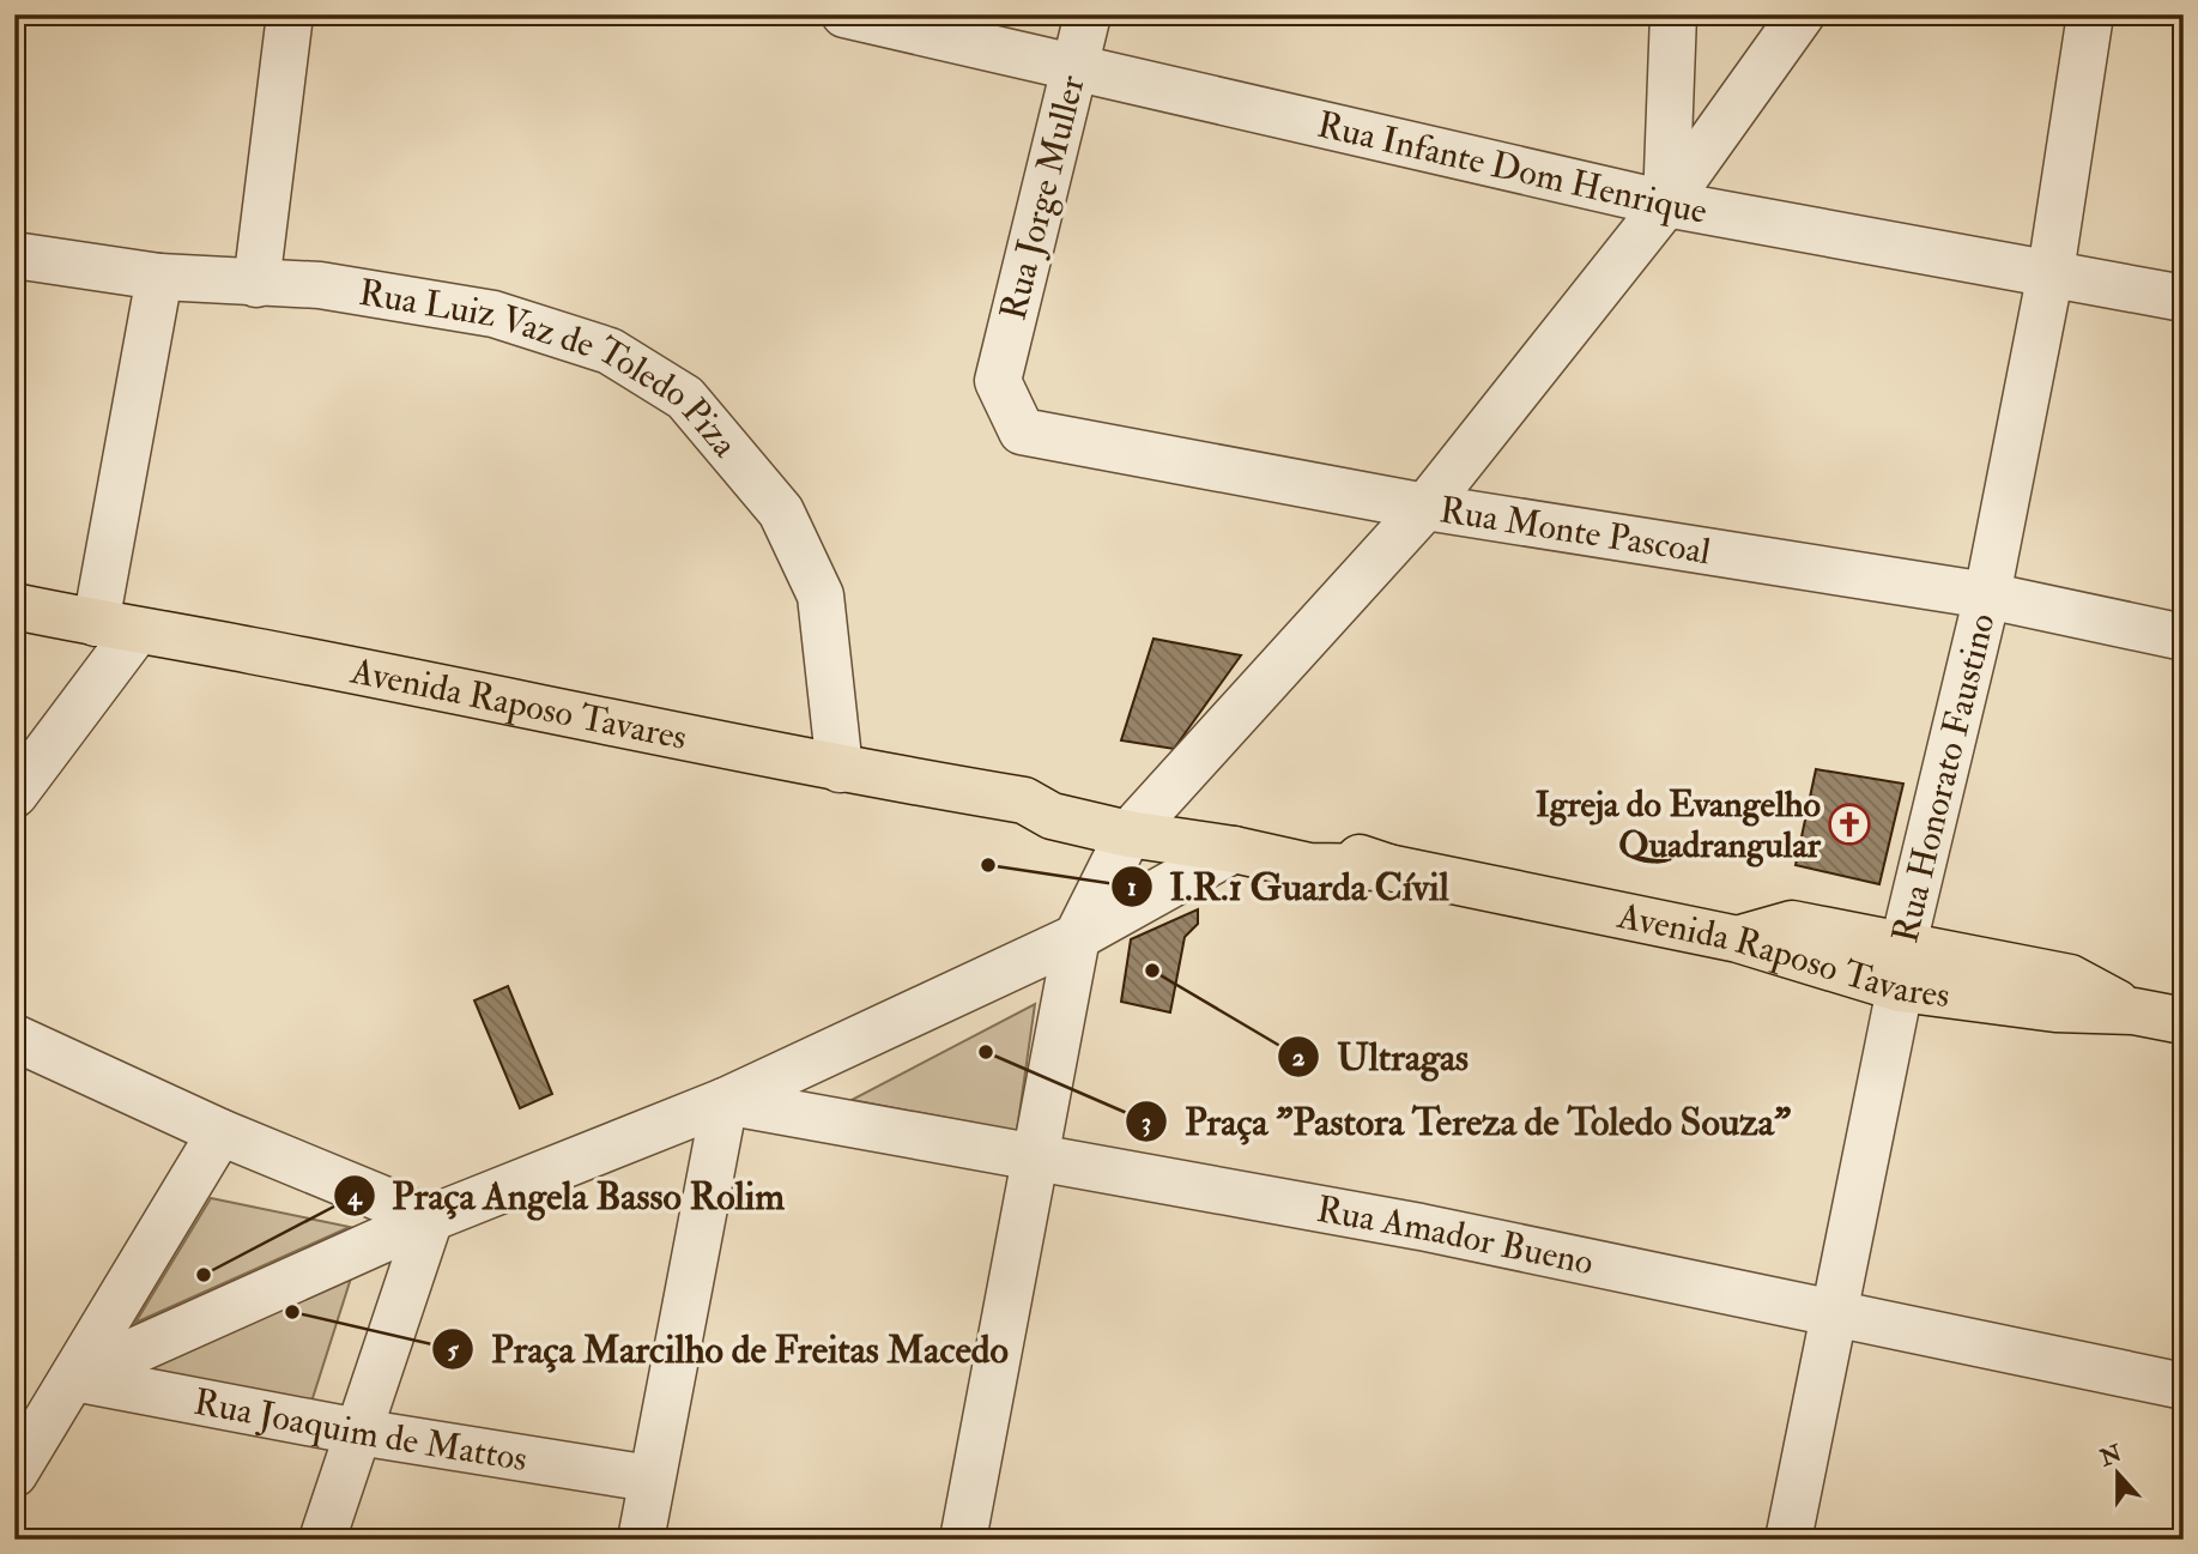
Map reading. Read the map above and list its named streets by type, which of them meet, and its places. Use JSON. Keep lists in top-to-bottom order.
{
  "streets": {
    "main road": ["Avenida Raposo Tavares"],
    "street": [
      "Rua Infante Dom Henrique",
      "Rua Jorge Muller",
      "Rua Luiz Vaz de Toledo Piza",
      "Rua Monte Pascoal",
      "Rua Honorato Faustino",
      "Rua Amador Bueno",
      "Rua Joaquim de Mattos"
    ]
  },
  "crossings": [
    ["Rua Infante Dom Henrique", "Rua Jorge Muller"],
    ["Rua Infante Dom Henrique", "Rua Honorato Faustino"],
    ["Rua Jorge Muller", "Rua Monte Pascoal"],
    ["Rua Luiz Vaz de Toledo Piza", "Avenida Raposo Tavares"],
    ["Rua Monte Pascoal", "Rua Honorato Faustino"],
    ["Avenida Raposo Tavares", "Rua Honorato Faustino"],
    ["Rua Honorato Faustino", "Rua Amador Bueno"]
  ],
  "places": {
    "church": ["Igreja do Evangelho Quadrangular"],
    "other": [
      "I.R.1 Guarda Cívil",
      "Ultragas",
      "Praça \"Pastora Tereza de Toledo Souza\"",
      "Praça Angela Basso Rolim",
      "Praça Marcilho de Freitas Macedo"
    ]
  },
  "north": "top"
}
